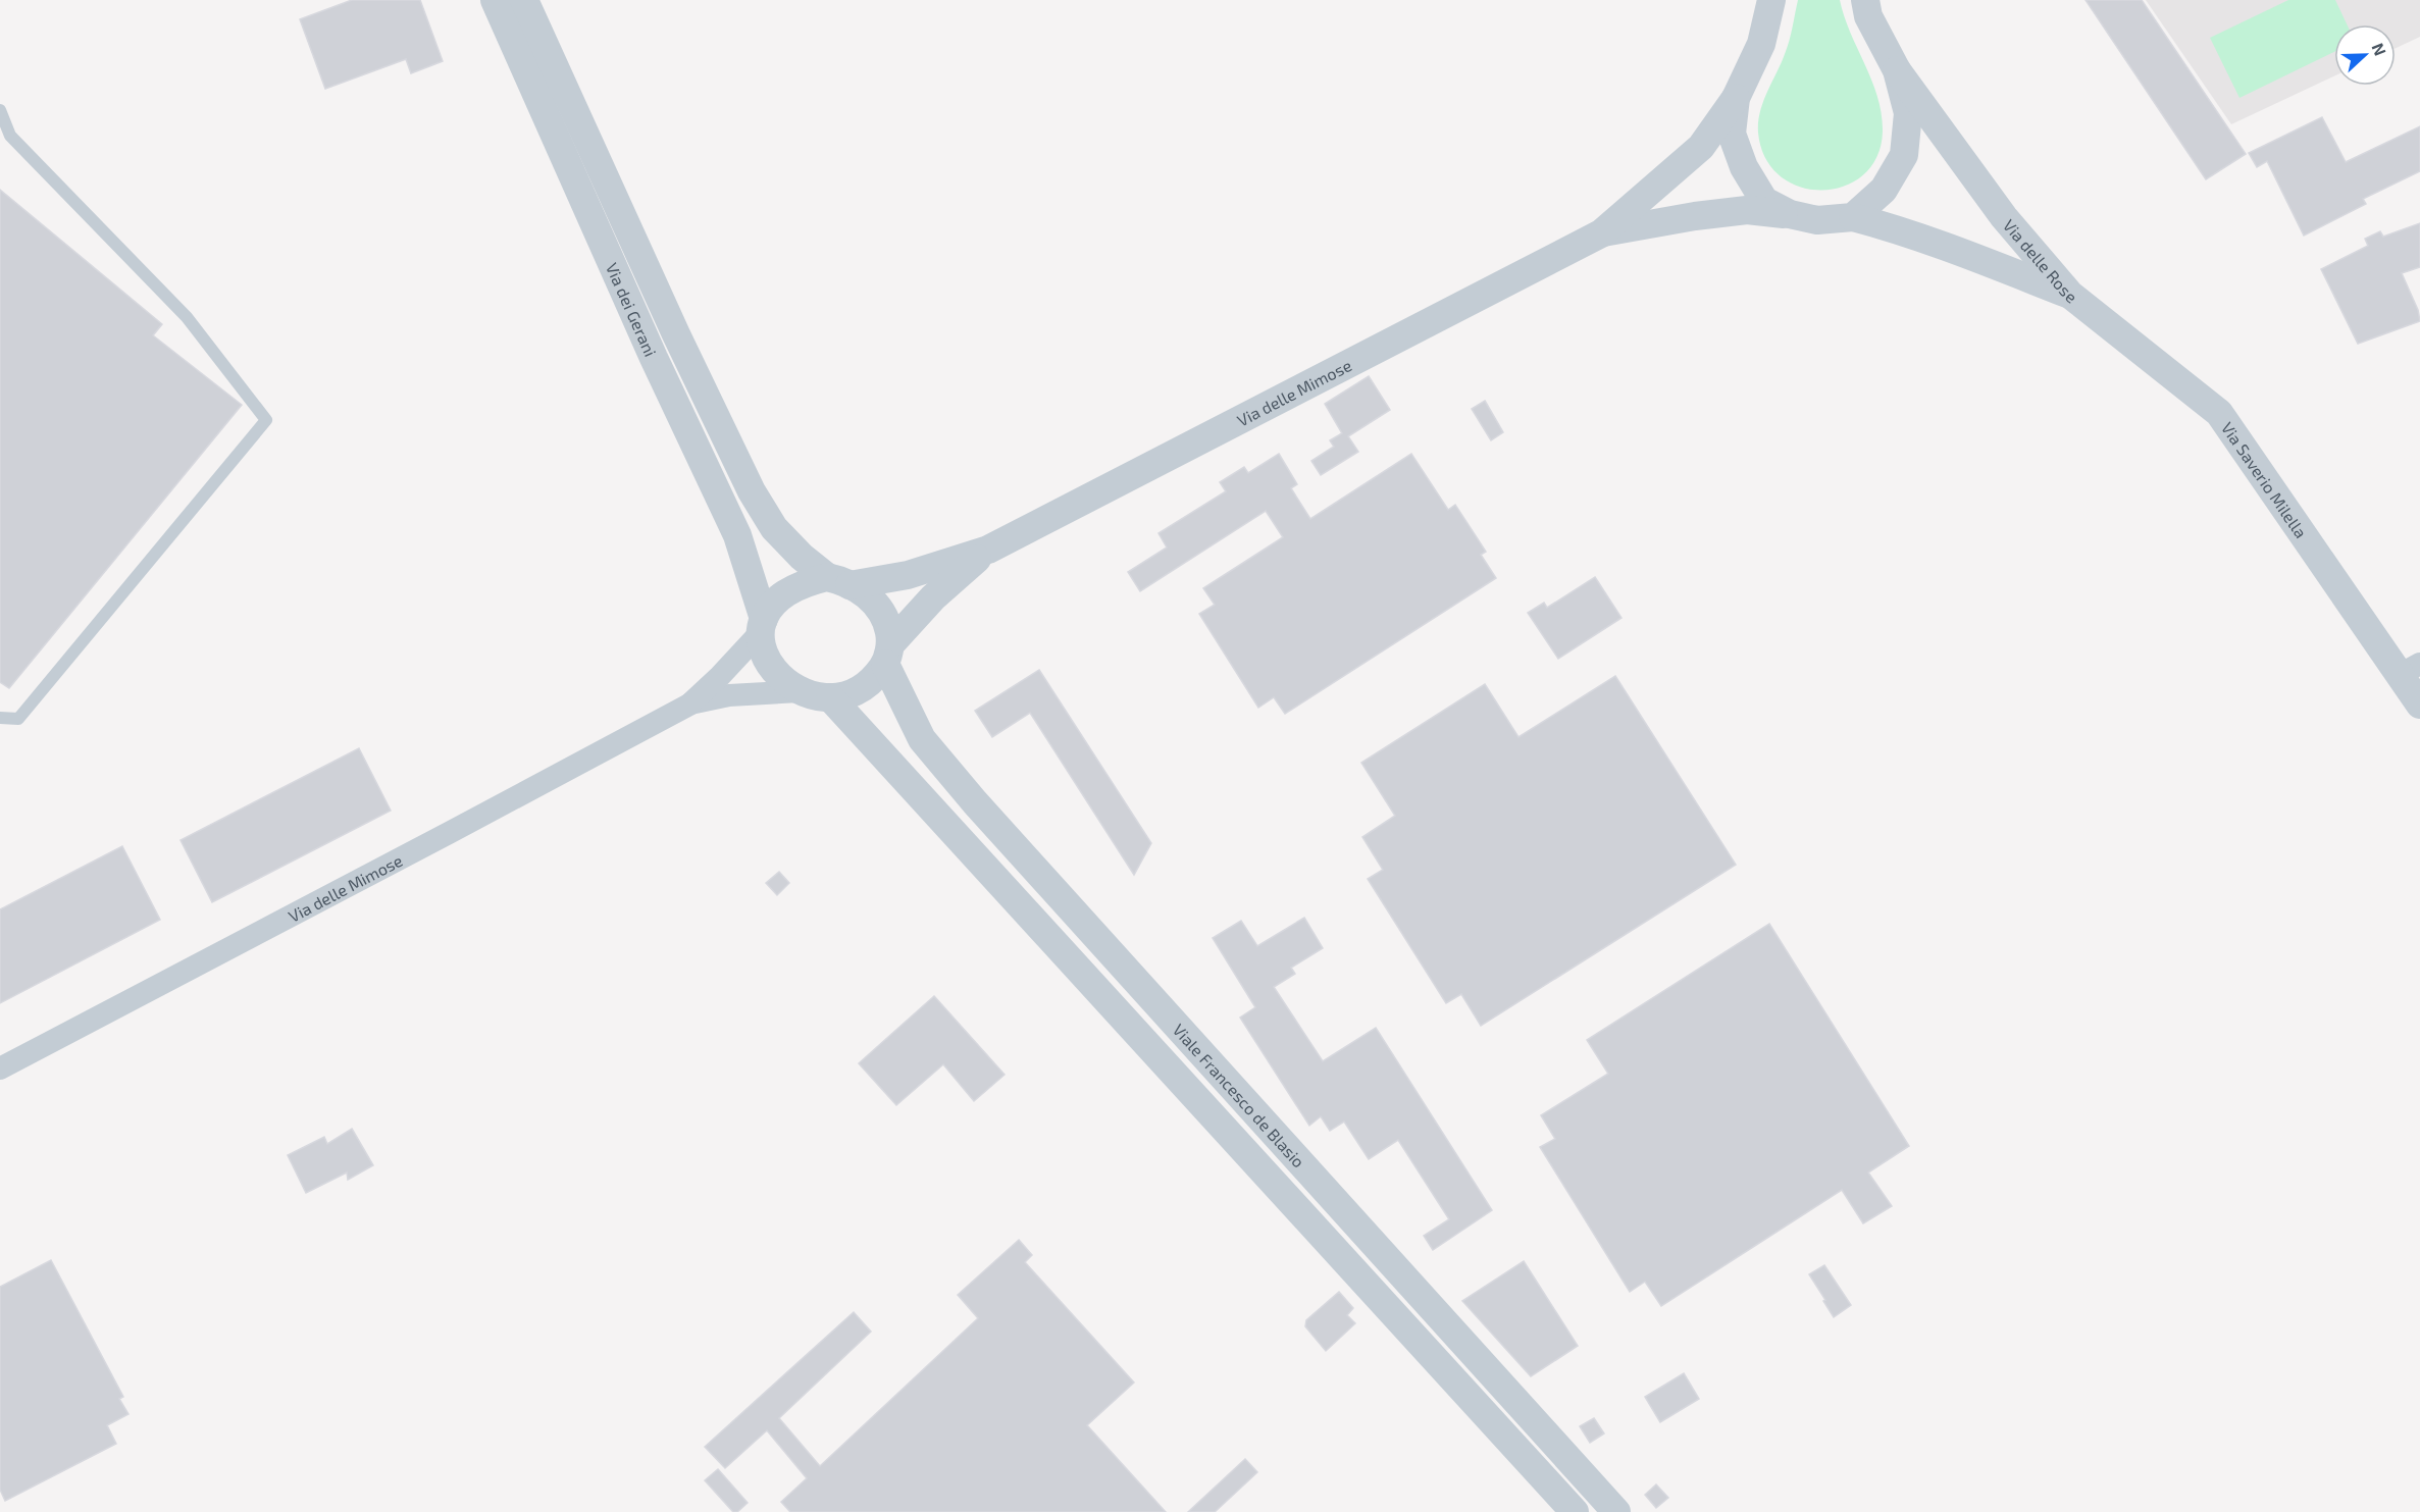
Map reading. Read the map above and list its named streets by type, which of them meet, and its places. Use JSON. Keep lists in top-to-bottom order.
{
  "streets": {
    "street": [
      "Via delle Rose",
      "Via dei Gerani",
      "Via delle Mimose",
      "Via Saverio Milella",
      "Viale Francesco de Blasio"
    ]
  },
  "crossings": [
    ["Via delle Rose", "Via delle Mimose"],
    ["Via delle Rose", "Via Saverio Milella"],
    ["Via dei Gerani", "Via delle Mimose"],
    ["Via dei Gerani", "Viale Francesco de Blasio"],
    ["Via delle Mimose", "Viale Francesco de Blasio"]
  ],
  "north": "right"
}
